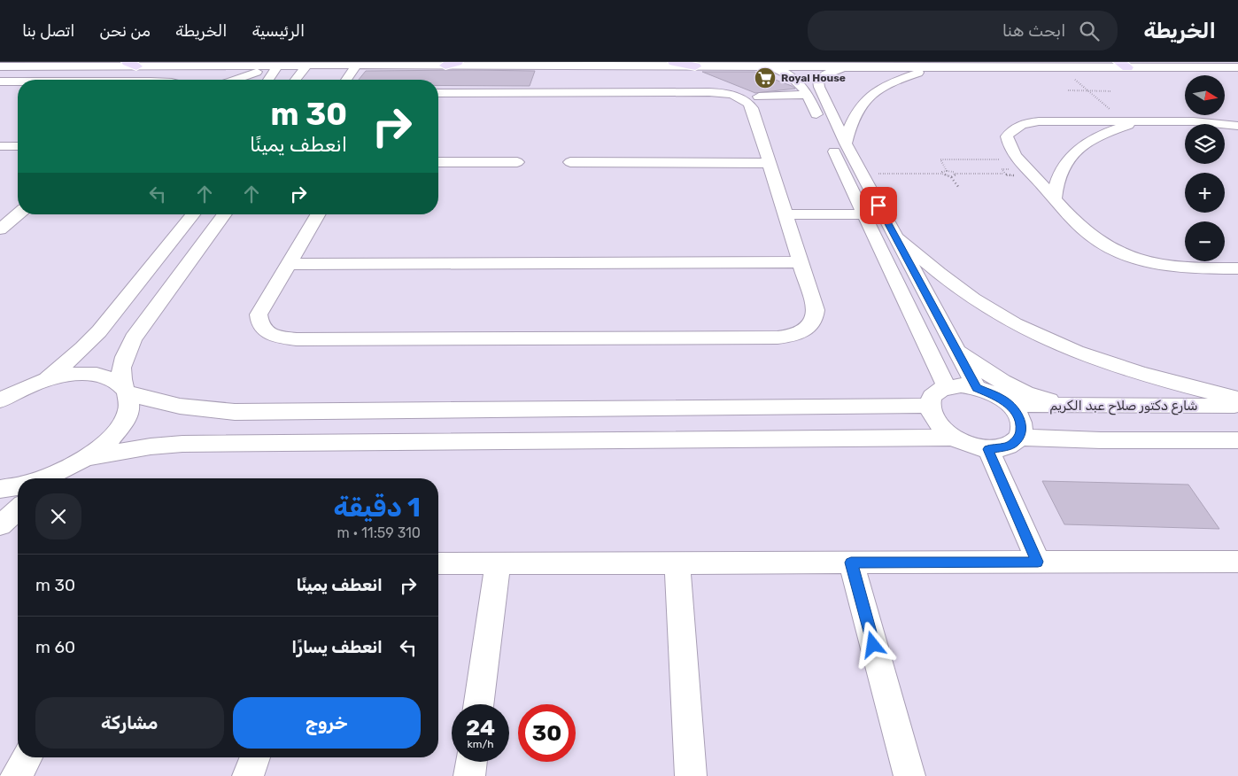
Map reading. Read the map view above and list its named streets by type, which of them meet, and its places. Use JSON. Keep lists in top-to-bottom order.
{
  "streets": {
    "street": ["شارع دكتور صلاح عبد الكريم"]
  },
  "places": {
    "supermarket": ["Royal House"]
  },
  "north": "right",
  "page": {
    "header": "الخريطة",
    "search": "ابحث هنا",
    "nav": [
      "الرئيسية",
      "الخريطة",
      "من نحن",
      "اتصل بنا"
    ],
    "map_buttons": ["+", "−"],
    "turn": ["30 m", "انعطف يمينًا"],
    "heading": ["1 دقيقة", "310 m · 11:59"],
    "list": [
      {
        "name": "انعطف يمينًا",
        "value": "30 m"
      },
      {
        "name": "انعطف يسارًا",
        "value": "60 m"
      }
    ],
    "buttons": ["خروج", "مشاركة"],
    "speed": "24 km/h",
    "limit": "30"
  }
}
